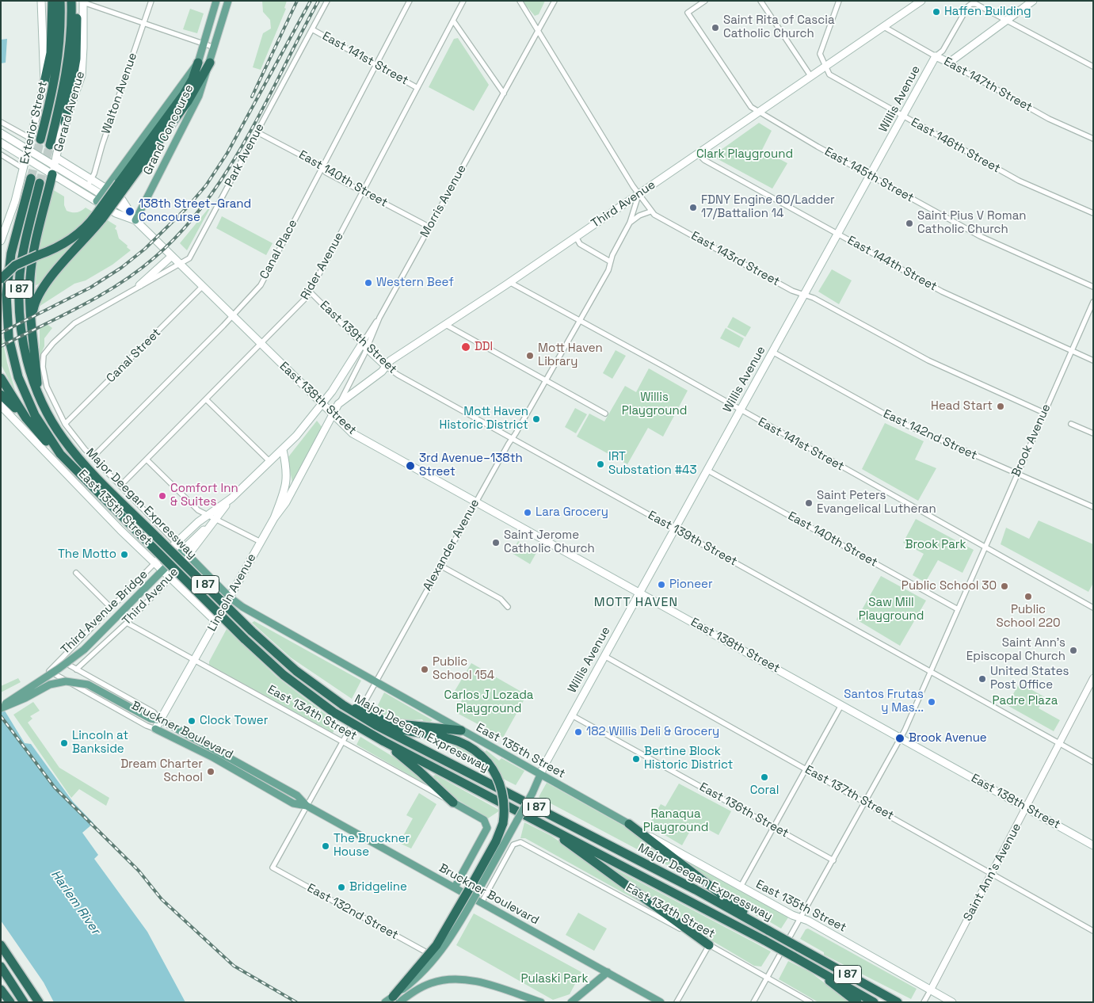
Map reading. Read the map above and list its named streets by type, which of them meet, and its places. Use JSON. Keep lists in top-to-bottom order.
{
  "streets": {
    "highway": ["I 87", "Major Deegan Expressway"],
    "main road": [
      "East 147th Street",
      "Willis Avenue",
      "Gerard Avenue",
      "Exterior Street",
      "Grand Concourse",
      "Morris Avenue",
      "Third Avenue",
      "East 139th Street",
      "East 138th Street",
      "East 135th Street",
      "Lincoln Avenue",
      "Third Avenue Bridge",
      "East 134th Street",
      "Bruckner Boulevard"
    ],
    "street": [
      "East 141st Street",
      "Walton Avenue",
      "East 146th Street",
      "Park Avenue",
      "East 145th Street",
      "East 140th Street",
      "Canal Place",
      "East 143rd Street",
      "East 144th Street",
      "Rider Avenue",
      "Canal Street",
      "East 142nd Street",
      "Brook Avenue",
      "Alexander Avenue",
      "East 137th Street",
      "East 136th Street",
      "Saint Ann's Avenue",
      "East 132nd Street"
    ]
  },
  "crossings": [
    ["East 141st Street", "Willis Avenue"],
    ["East 141st Street", "Park Avenue"],
    ["East 141st Street", "Third Avenue"],
    ["East 141st Street", "Canal Place"],
    ["East 141st Street", "Rider Avenue"],
    ["East 141st Street", "Brook Avenue"],
    ["East 141st Street", "Alexander Avenue"],
    ["East 147th Street", "Willis Avenue"],
    ["East 147th Street", "Third Avenue"],
    ["Walton Avenue", "East 138th Street"],
    ["Willis Avenue", "East 146th Street"],
    ["Willis Avenue", "East 145th Street"],
    ["Willis Avenue", "East 140th Street"],
    ["Willis Avenue", "East 143rd Street"],
    ["Willis Avenue", "East 144th Street"],
    ["Willis Avenue", "East 139th Street"],
    ["Willis Avenue", "East 138th Street"],
    ["Willis Avenue", "East 142nd Street"],
    ["Willis Avenue", "East 135th Street"],
    ["Willis Avenue", "East 137th Street"],
    ["Willis Avenue", "East 136th Street"],
    ["Gerard Avenue", "East 138th Street"],
    ["Exterior Street", "East 138th Street"],
    ["Grand Concourse", "East 138th Street"],
    ["East 146th Street", "Third Avenue"],
    ["Park Avenue", "East 140th Street"],
    ["Park Avenue", "East 138th Street"],
    ["Park Avenue", "East 135th Street"],
    ["East 145th Street", "Third Avenue"],
    ["East 140th Street", "Morris Avenue"],
    ["East 140th Street", "Canal Place"],
    ["East 140th Street", "Rider Avenue"],
    ["East 140th Street", "Brook Avenue"],
    ["Morris Avenue", "Third Avenue"],
    ["Morris Avenue", "East 143rd Street"],
    ["Morris Avenue", "East 139th Street"],
    ["Morris Avenue", "East 138th Street"],
    ["Third Avenue", "East 143rd Street"],
    ["Third Avenue", "East 144th Street"],
    ["Third Avenue", "East 139th Street"],
    ["Third Avenue", "East 138th Street"],
    ["Third Avenue", "East 135th Street"],
    ["Third Avenue", "Alexander Avenue"],
    ["Third Avenue", "Lincoln Avenue"],
    ["Third Avenue", "East 134th Street"],
    ["Third Avenue", "Bruckner Boulevard"],
    ["Canal Place", "East 138th Street"],
    ["Canal Place", "East 135th Street"],
    ["East 143rd Street", "Brook Avenue"],
    ["East 143rd Street", "Alexander Avenue"],
    ["East 144th Street", "Brook Avenue"],
    ["Rider Avenue", "East 139th Street"],
    ["Rider Avenue", "East 138th Street"],
    ["Rider Avenue", "East 135th Street"],
    ["East 139th Street", "Brook Avenue"],
    ["East 139th Street", "Alexander Avenue"],
    ["East 139th Street", "Saint Ann's Avenue"],
    ["Canal Street", "East 138th Street"],
    ["Canal Street", "East 135th Street"],
    ["East 138th Street", "Brook Avenue"],
    ["East 138th Street", "Alexander Avenue"],
    ["East 138th Street", "Saint Ann's Avenue"],
    ["East 142nd Street", "Brook Avenue"],
    ["Brook Avenue", "East 135th Street"],
    ["Brook Avenue", "East 134th Street"],
    ["Brook Avenue", "East 137th Street"],
    ["Brook Avenue", "East 136th Street"],
    ["East 135th Street", "Alexander Avenue"],
    ["East 135th Street", "Lincoln Avenue"],
    ["East 135th Street", "Third Avenue Bridge"],
    ["East 135th Street", "Saint Ann's Avenue"],
    ["Alexander Avenue", "East 134th Street"],
    ["Alexander Avenue", "Bruckner Boulevard"],
    ["Alexander Avenue", "East 132nd Street"],
    ["Lincoln Avenue", "East 134th Street"],
    ["Lincoln Avenue", "Bruckner Boulevard"],
    ["East 134th Street", "Bruckner Boulevard"],
    ["Bruckner Boulevard", "East 132nd Street"],
    ["East 137th Street", "Saint Ann's Avenue"]
  ],
  "districts": ["MOTT HAVEN"],
  "water": ["Harlem River"],
  "parks": [
    "Clark Playground",
    "Willis Playground",
    "Brook Park",
    "Saw Mill Playground",
    "Carlos J Lozada Playground",
    "Padre Plaza",
    "Ranaqua Playground",
    "Pulaski Park"
  ],
  "places": [
    "Haffen Building",
    "Saint Rita of Cascia Catholic Church",
    "FDNY Engine 60/Ladder 17/Battalion 14",
    "138th Street–Grand Concourse",
    "Saint Pius V Roman Catholic Church",
    "Western Beef",
    "DDI",
    "Mott Haven Library",
    "Head Start",
    "Mott Haven Historic District",
    "IRT Substation #43",
    "3rd Avenue–138th Street",
    "Comfort Inn & Suites",
    "Saint Peters Evangelical Lutheran",
    "Lara Grocery",
    "Saint Jerome Catholic Church",
    "The Motto",
    "Pioneer",
    "Public School 30",
    "Public School 220",
    "Saint Ann's Episcopal Church",
    "Public School 154",
    "United States Post Office",
    "Santos Frutas y Mas...",
    "Clock Tower",
    "182 Willis Deli & Grocery",
    "Brook Avenue",
    "Lincoln at Bankside",
    "Bertine Block Historic District",
    "Dream Charter School",
    "Coral",
    "The Bruckner House",
    "Bridgeline"
  ]
}
